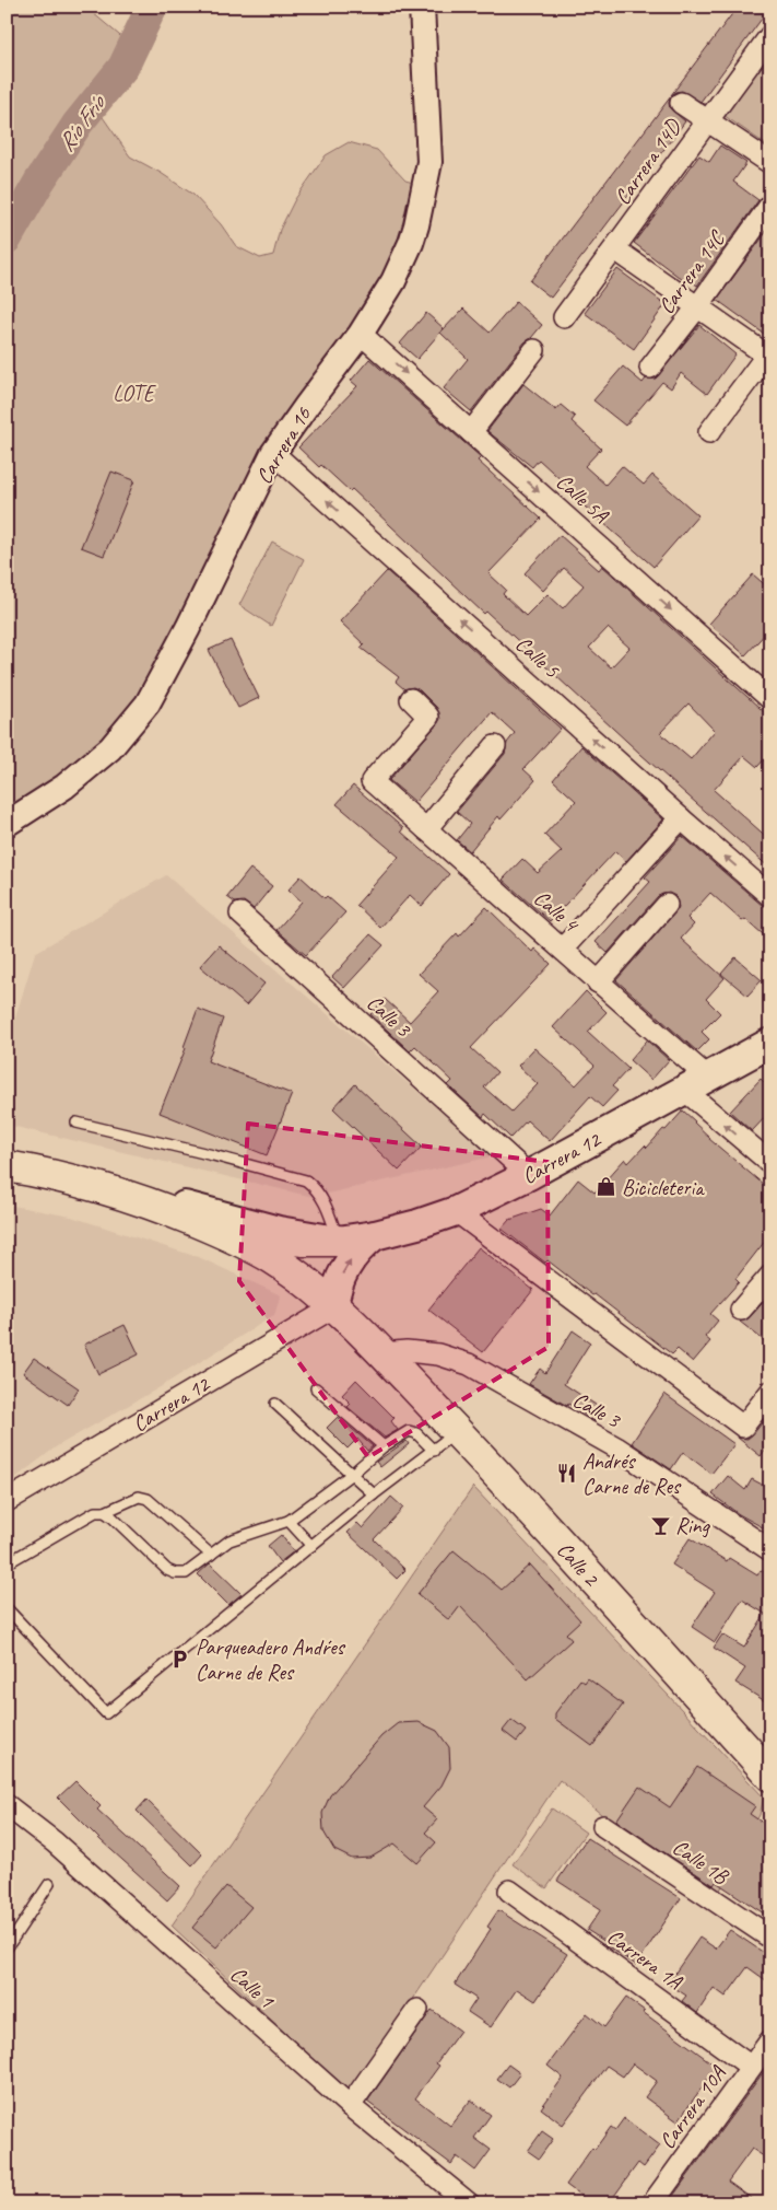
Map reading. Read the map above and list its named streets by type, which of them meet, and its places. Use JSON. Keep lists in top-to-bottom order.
{
  "streets": {
    "main road": ["Carrera 12", "Calle 2"],
    "street": [
      "Carrera 14D",
      "Carrera 14C",
      "Carrera 16",
      "Calle 5A",
      "Calle 5",
      "Calle 4",
      "Calle 3",
      "Calle 1B",
      "Carrera 1A",
      "Calle 1",
      "Carrera 10A"
    ]
  },
  "crossings": [
    ["Carrera 16", "Calle 5A"],
    ["Carrera 16", "Calle 5"],
    ["Calle 4", "Carrera 12"],
    ["Calle 3", "Carrera 12"],
    ["Calle 3", "Calle 2"],
    ["Carrera 12", "Calle 2"],
    ["Carrera 1A", "Carrera 10A"]
  ],
  "one_way": ["Calle 5A", "Calle 5"],
  "water": ["Río Frío"],
  "parks": ["LOTE"],
  "places": {
    "shop": ["Bicicleteria"],
    "restaurant": ["Andrés Carne de Res"],
    "bar": ["Ring"],
    "parking": ["Parqueadero Andŕes Carne de Res"]
  }
}
